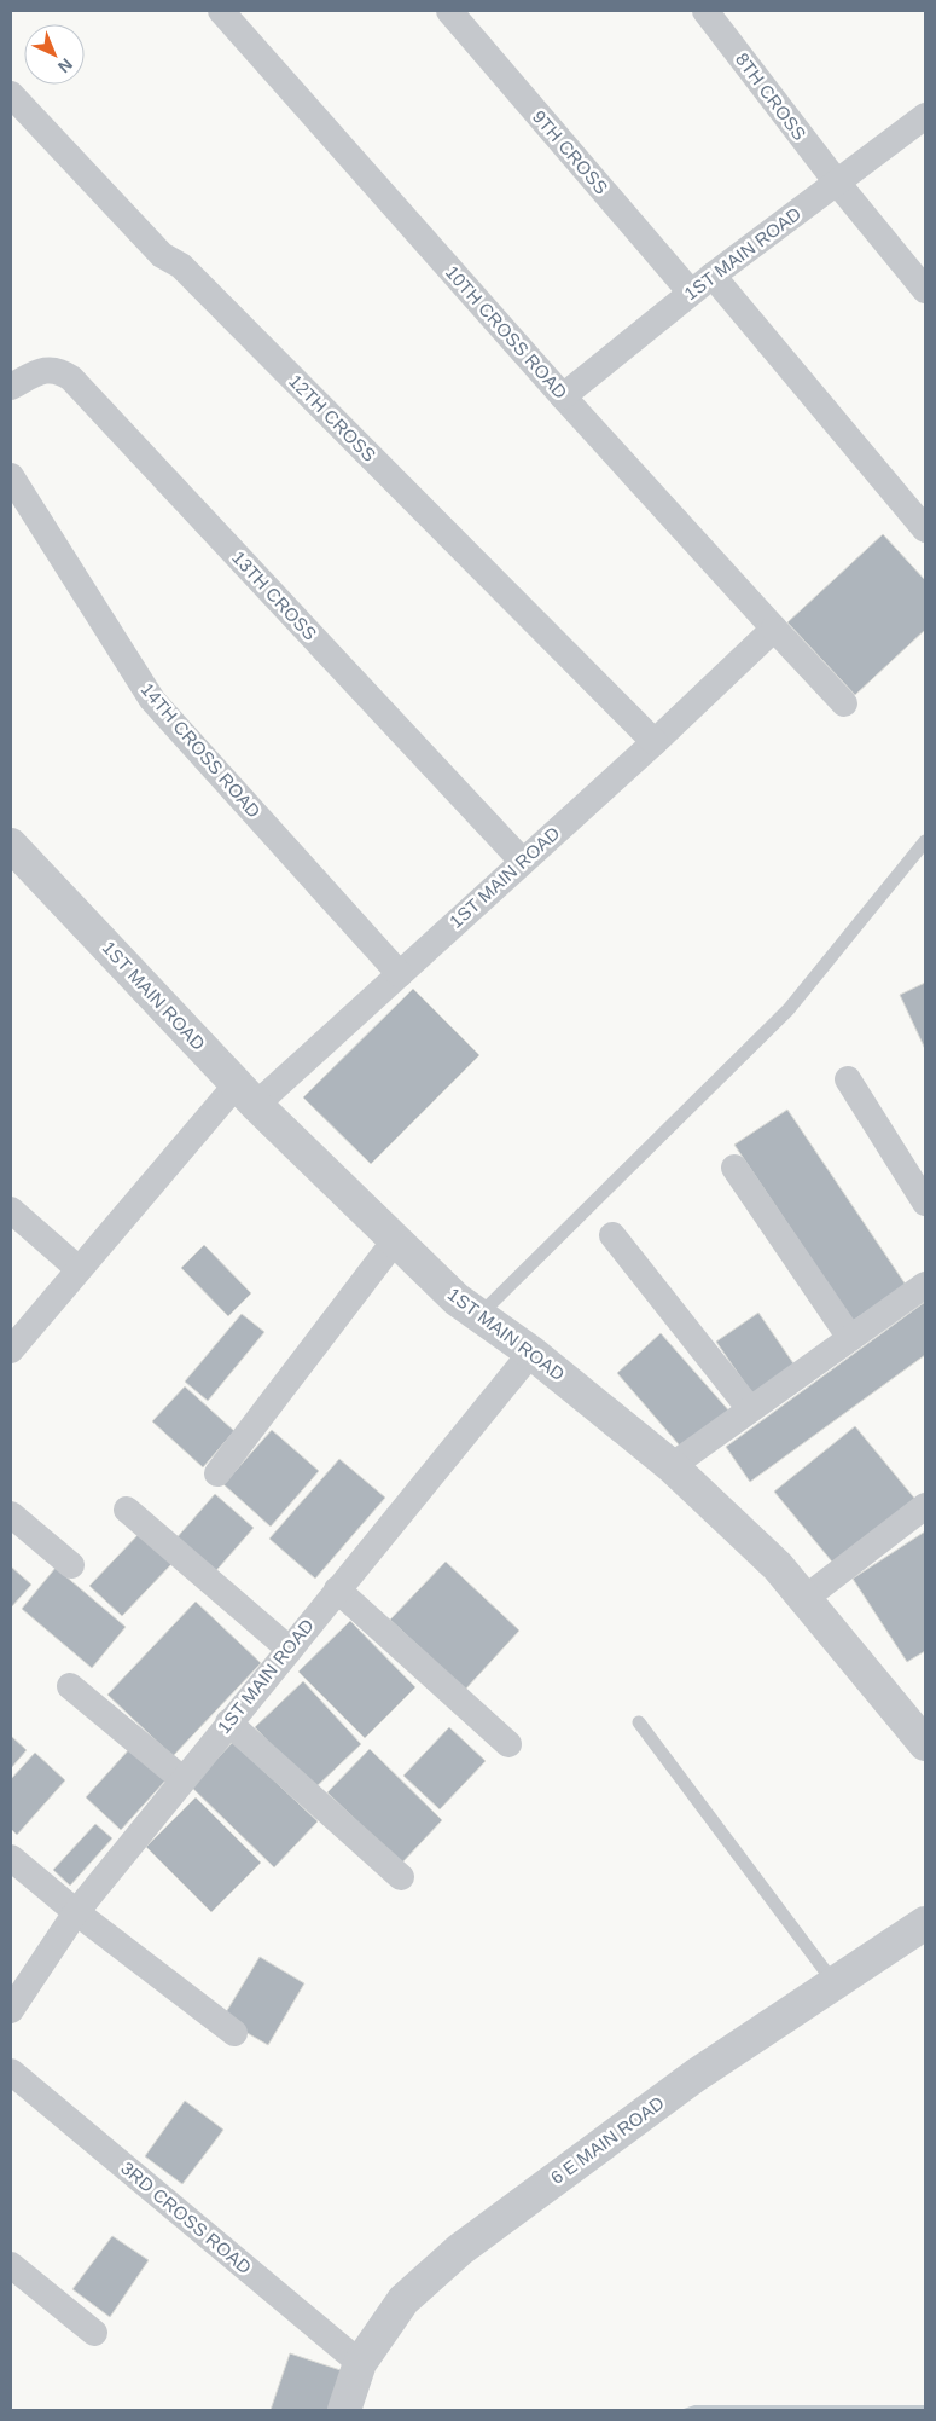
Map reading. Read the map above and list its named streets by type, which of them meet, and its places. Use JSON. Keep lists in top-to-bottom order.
{
  "streets": {
    "street": [
      "8TH CROSS",
      "9TH CROSS",
      "1ST MAIN ROAD",
      "10TH CROSS ROAD",
      "12TH CROSS",
      "13TH CROSS",
      "14TH CROSS ROAD",
      "6 E MAIN ROAD",
      "3RD CROSS ROAD"
    ]
  },
  "crossings": [
    ["8TH CROSS", "1ST MAIN ROAD"],
    ["9TH CROSS", "1ST MAIN ROAD"],
    ["1ST MAIN ROAD", "10TH CROSS ROAD"],
    ["1ST MAIN ROAD", "12TH CROSS"],
    ["1ST MAIN ROAD", "13TH CROSS"],
    ["1ST MAIN ROAD", "14TH CROSS ROAD"],
    ["6 E MAIN ROAD", "3RD CROSS ROAD"]
  ],
  "north": "bottom right"
}
